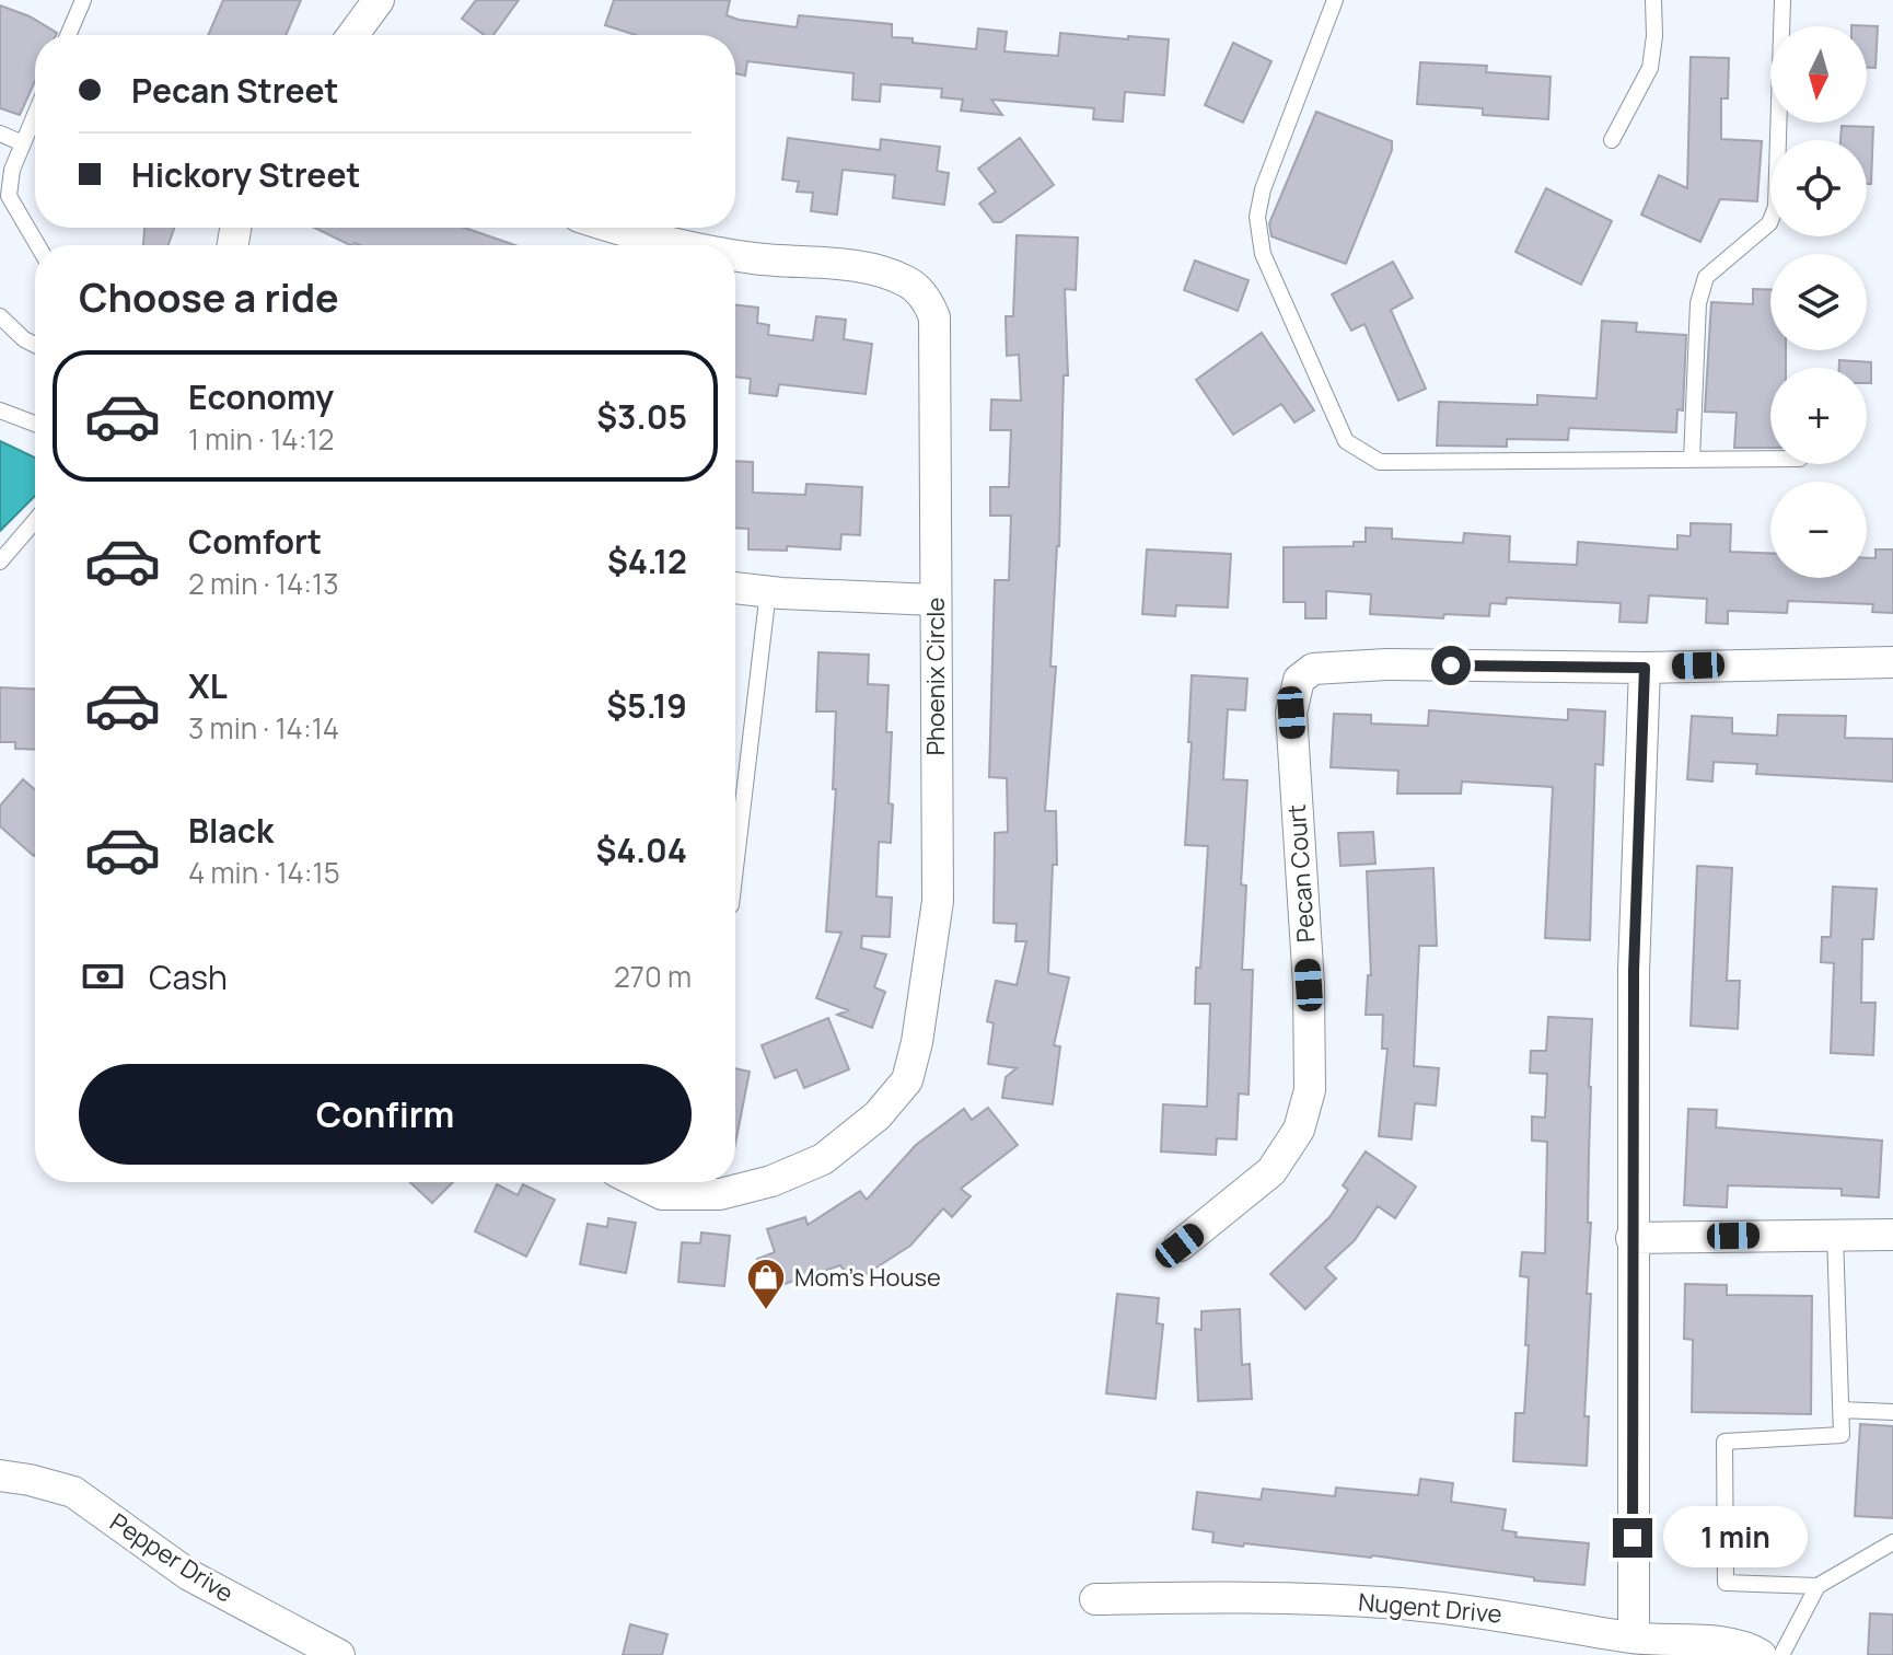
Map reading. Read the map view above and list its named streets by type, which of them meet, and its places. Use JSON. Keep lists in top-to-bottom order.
{
  "streets": {
    "street": [
      "Phoenix Circle",
      "Pecan Court",
      "Pepper Drive",
      "Nugent Drive"
    ]
  },
  "places": {
    "shop": ["Mom’s House"]
  },
  "north": "bottom",
  "page": {
    "map_buttons": ["+", "−"],
    "banner": ["Pecan Street", "Hickory Street"],
    "heading": "Choose a ride",
    "list": [
      {
        "name": "Economy",
        "note": "1 min · 14:12",
        "value": "$3.05"
      },
      {
        "name": "Comfort",
        "note": "2 min · 14:13",
        "value": "$4.12"
      },
      {
        "name": "XL",
        "note": "3 min · 14:14",
        "value": "$5.19"
      },
      {
        "name": "Black",
        "note": "4 min · 14:15",
        "value": "$4.04"
      }
    ],
    "pay": ["Cash", "270 m"],
    "buttons": "Confirm",
    "bubble": "1 min"
  }
}
